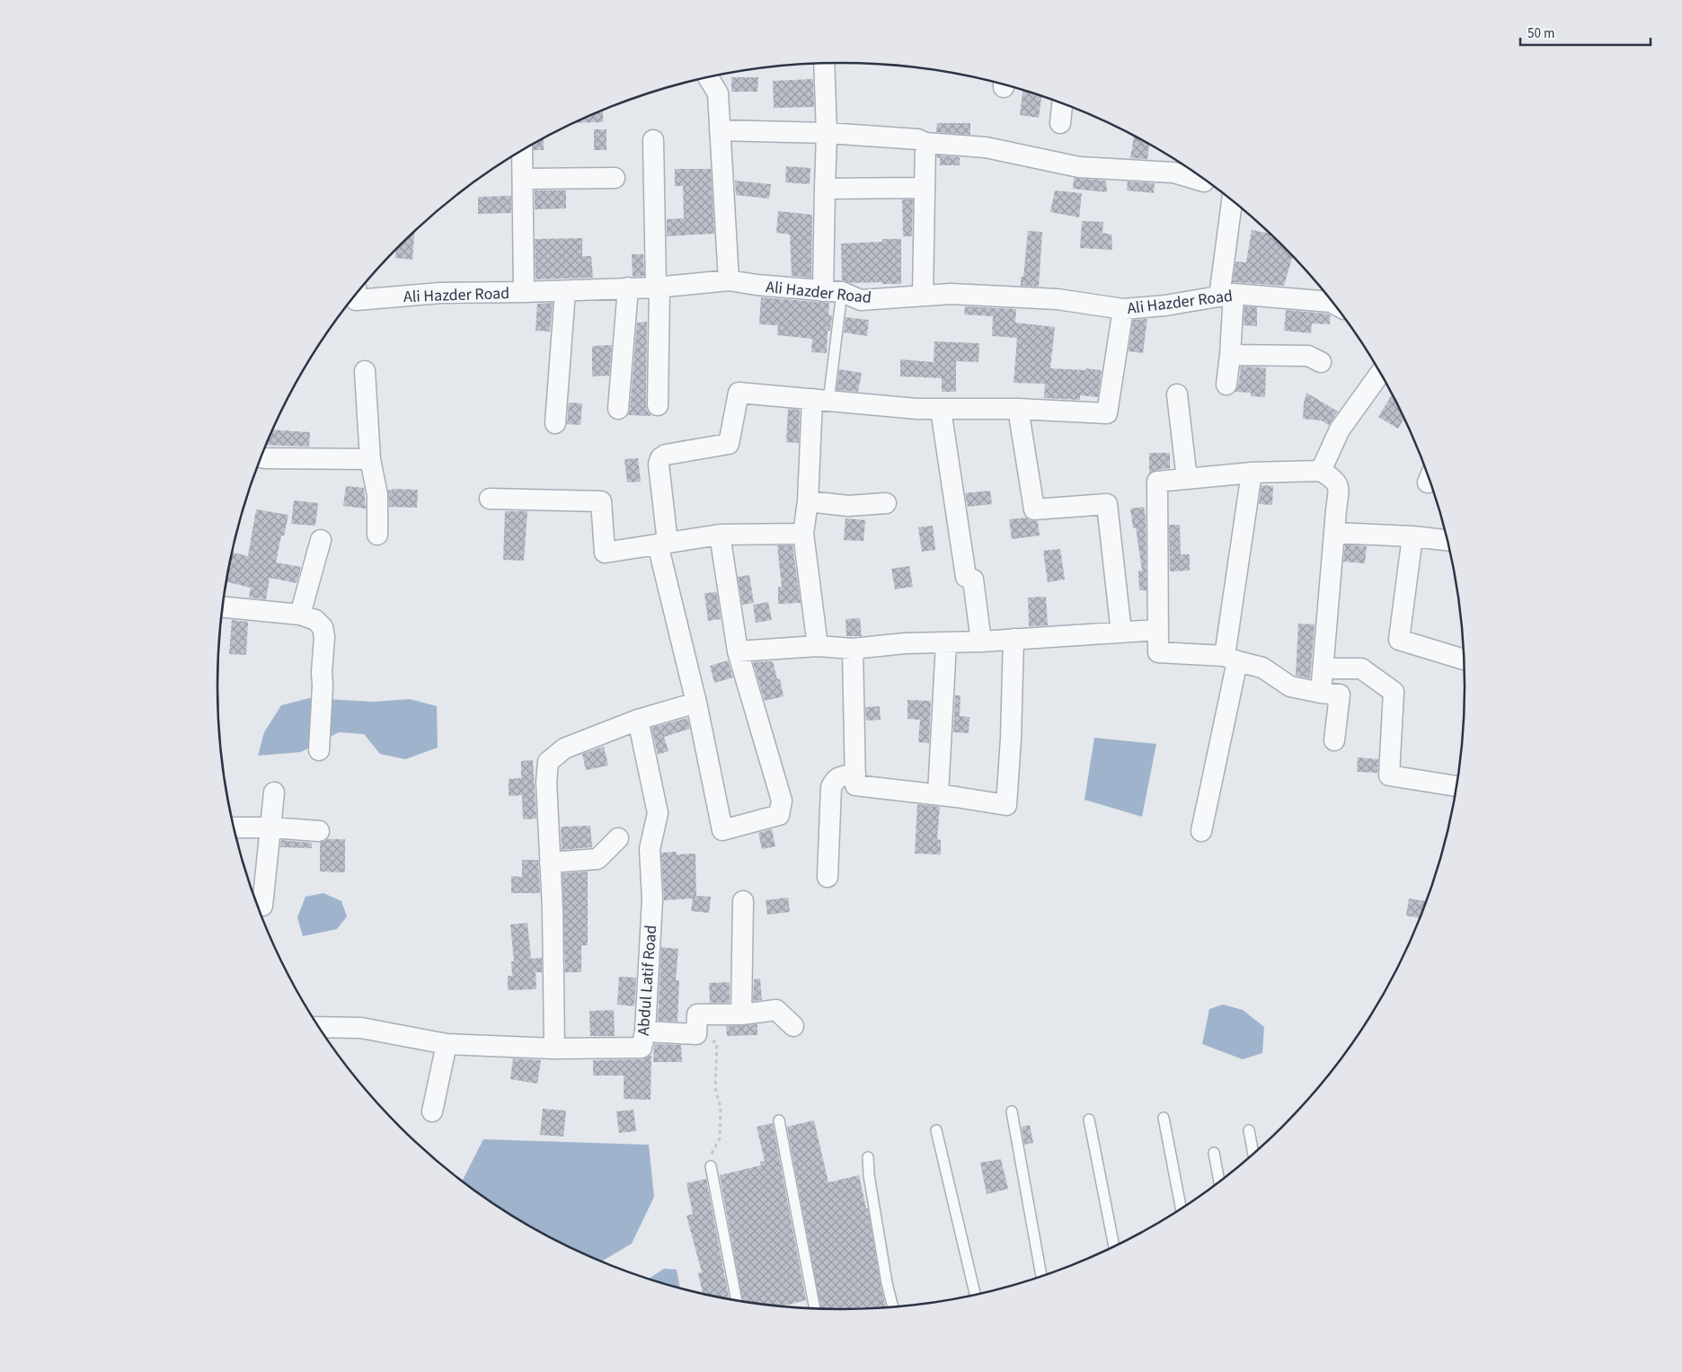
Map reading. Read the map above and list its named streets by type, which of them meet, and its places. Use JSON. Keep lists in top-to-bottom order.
{
  "streets": {
    "street": ["Ali Hazder Road", "Abdul Latif Road"]
  },
  "scale_bar": "50 m"
}
